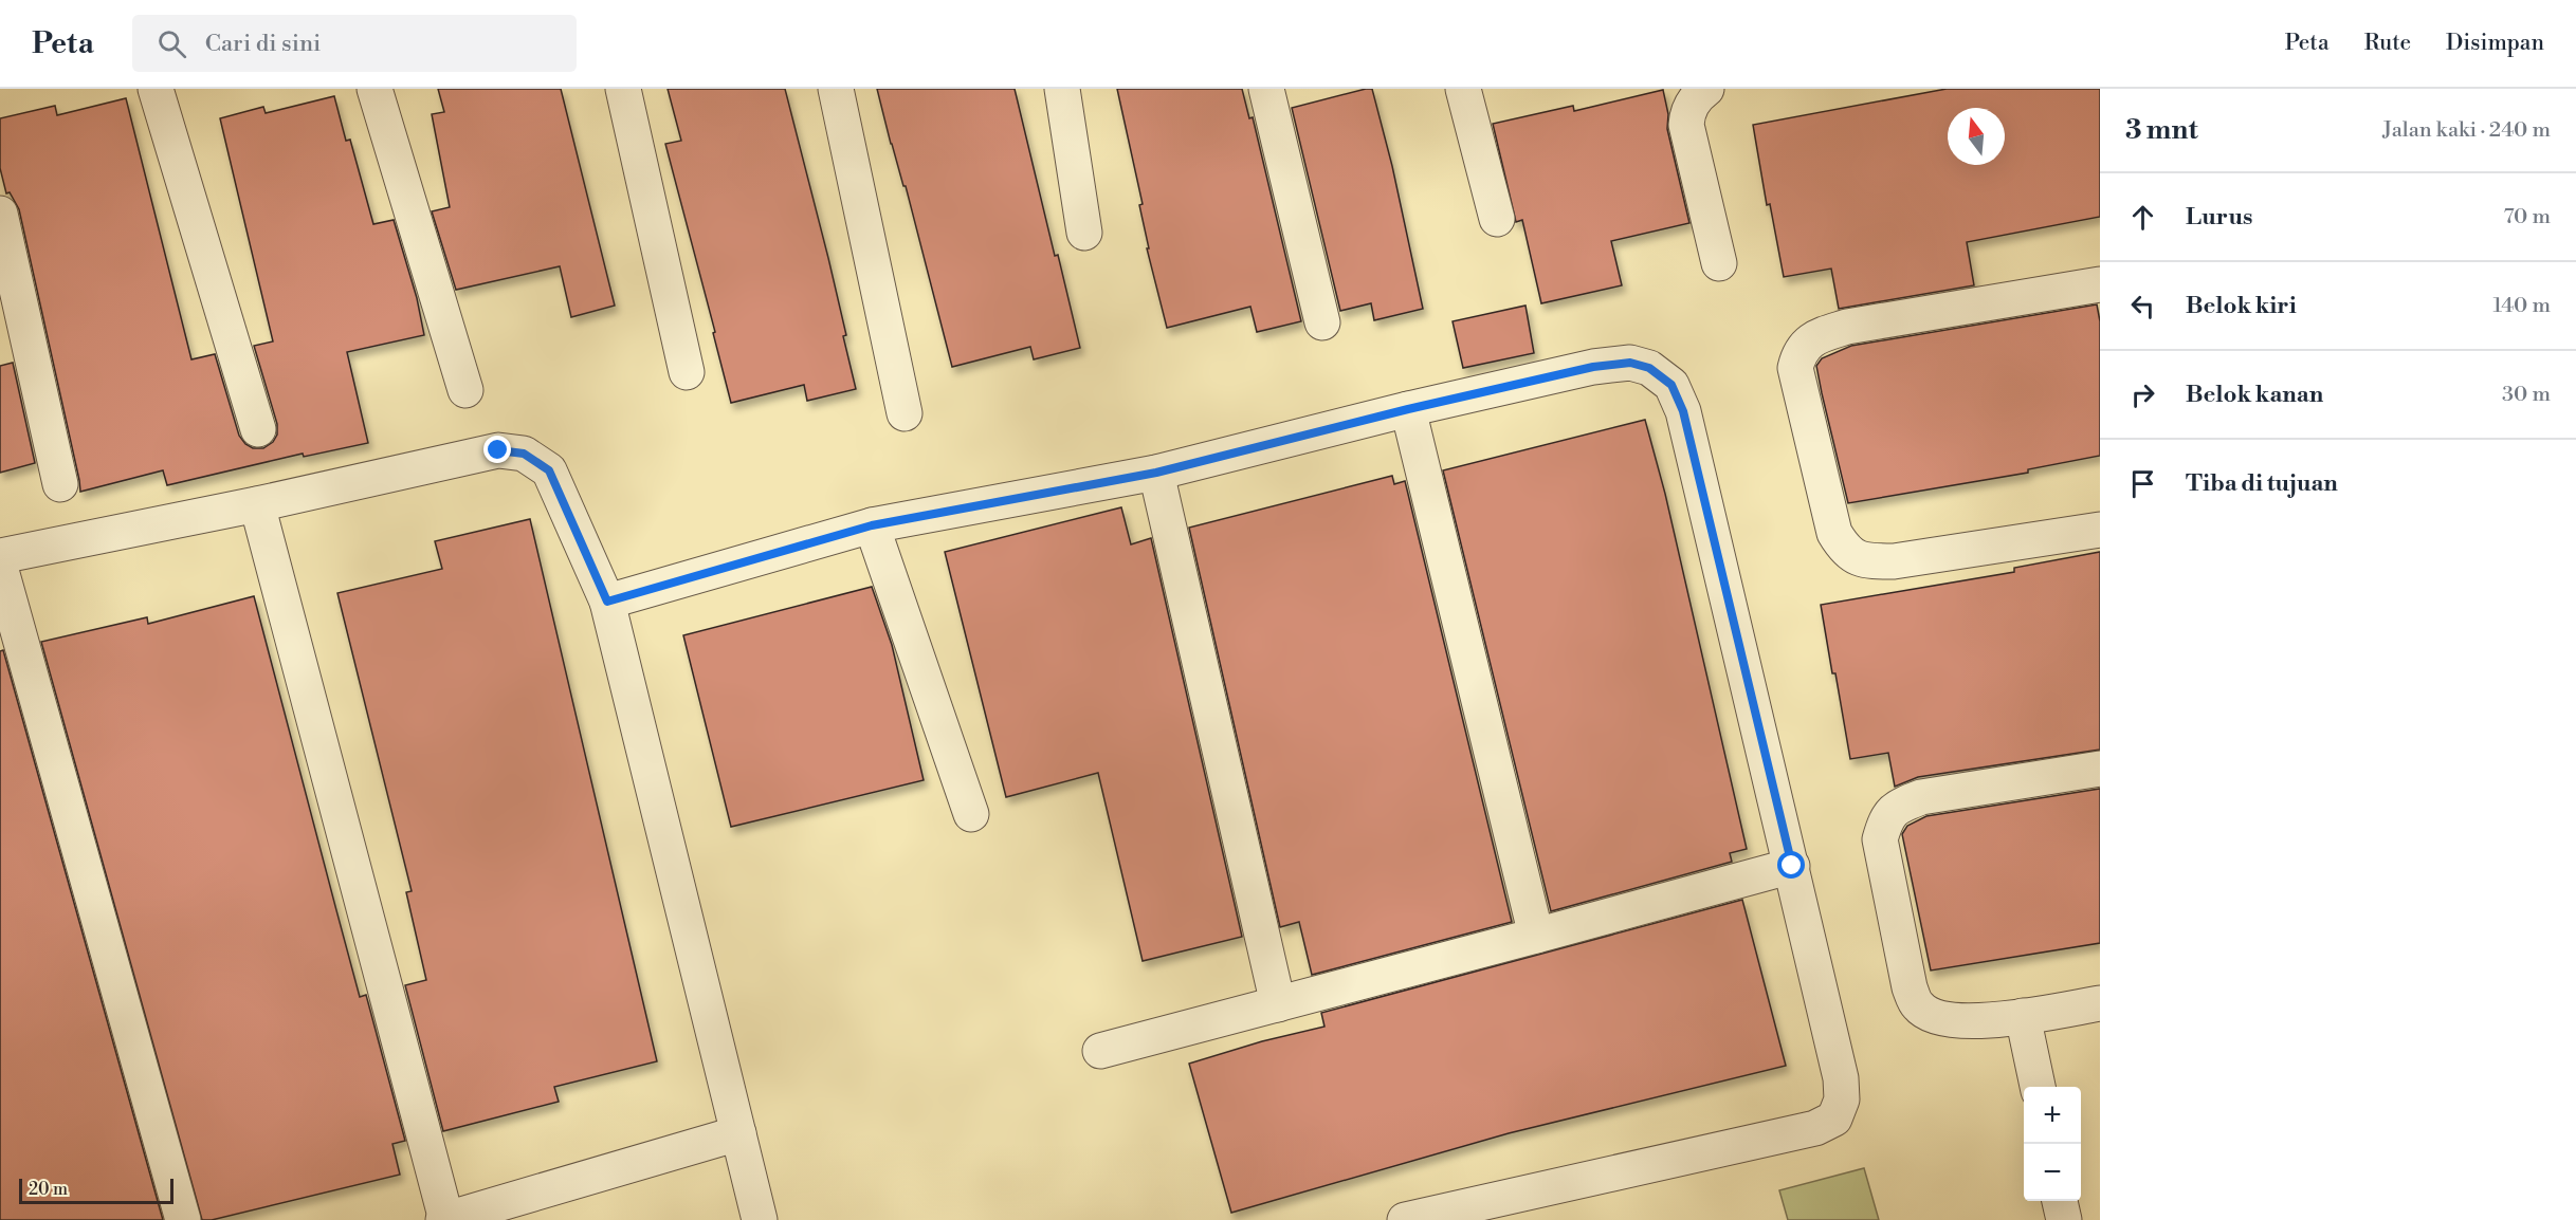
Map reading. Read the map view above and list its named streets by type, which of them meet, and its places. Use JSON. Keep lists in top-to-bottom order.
{
  "scale_bar": "20 m",
  "north": "top",
  "page": {
    "header": "Peta",
    "search": "Cari di sini",
    "nav": ["Peta", "Rute", "Disimpan"],
    "heading": ["3 mnt", "Jalan kaki · 240 m"],
    "list": [
      ["Lurus", "70 m"],
      ["Belok kiri", "140 m"],
      ["Belok kanan", "30 m"],
      "Tiba di tujuan"
    ],
    "map_buttons": ["+", "−"],
    "scale": "20 m"
  }
}
